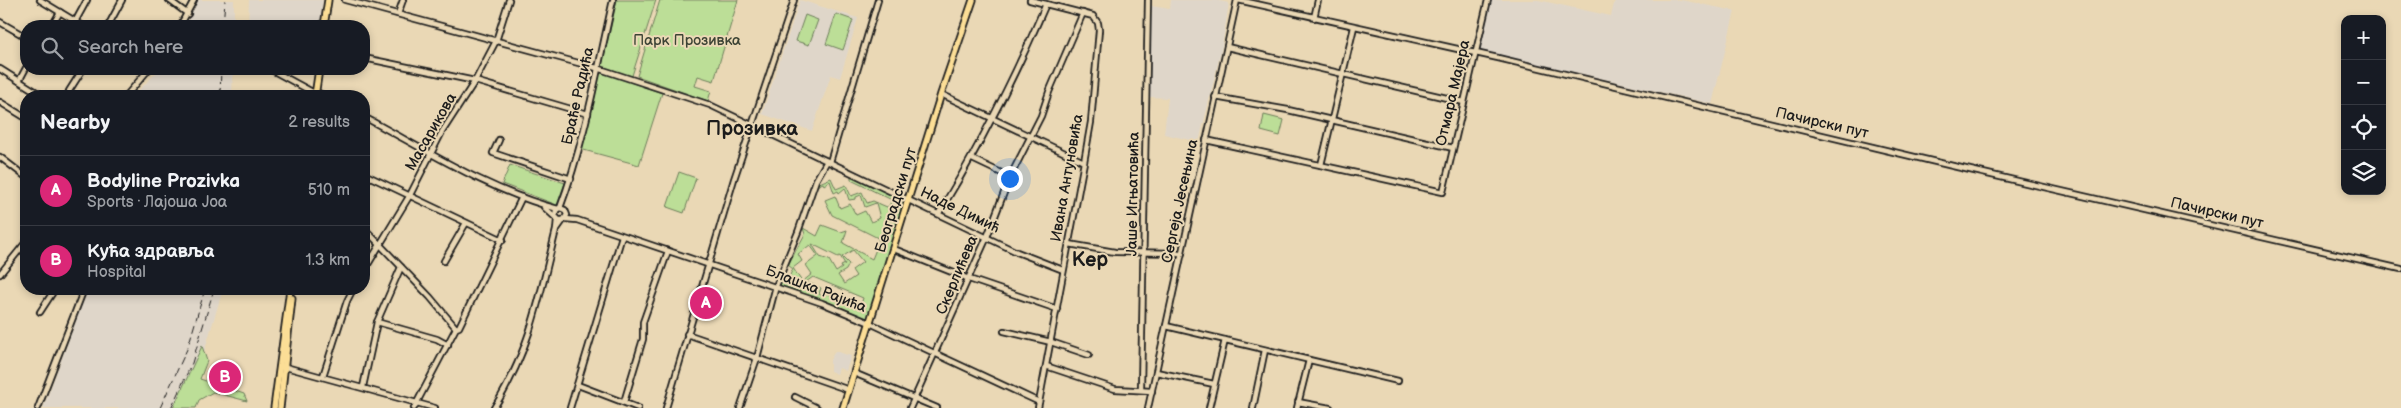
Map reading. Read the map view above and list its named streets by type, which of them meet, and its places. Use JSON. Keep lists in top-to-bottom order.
{
  "streets": {
    "main road": ["Београдски пут"],
    "street": [
      "Отмара Мајера",
      "Браће Радића",
      "Пачирски пут",
      "Масарикова",
      "Ивана Антуновића",
      "Јаше Игњатовића",
      "Сергеја Јесењина",
      "Наде Димић",
      "Скерлићева",
      "Блашка Рајића"
    ]
  },
  "crossings": [
    ["Отмара Мајера", "Пачирски пут"],
    ["Браће Радића", "Наде Димић"],
    ["Браће Радића", "Блашка Рајића"],
    ["Пачирски пут", "Сергеја Јесењина"],
    ["Масарикова", "Наде Димић"],
    ["Ивана Антуновића", "Наде Димић"],
    ["Ивана Антуновића", "Скерлићева"],
    ["Ивана Антуновића", "Блашка Рајића"],
    ["Београдски пут", "Наде Димић"],
    ["Београдски пут", "Блашка Рајића"],
    ["Наде Димић", "Скерлићева"],
    ["Скерлићева", "Блашка Рајића"]
  ],
  "districts": ["Прозивка", "Кер"],
  "parks": ["Парк Прозивка"],
  "page": {
    "map_buttons": ["+", "−"],
    "search": "Search here",
    "heading": ["Nearby", "2 results"],
    "list": [
      {
        "mark": "A",
        "name": "Bodyline Prozivka",
        "note": "Sports · Лајоша Јоа",
        "value": "510 m"
      },
      {
        "mark": "B",
        "name": "Кућа здравља",
        "note": "Hospital",
        "value": "1.3 km"
      }
    ],
    "pins": ["A", "B"]
  }
}
